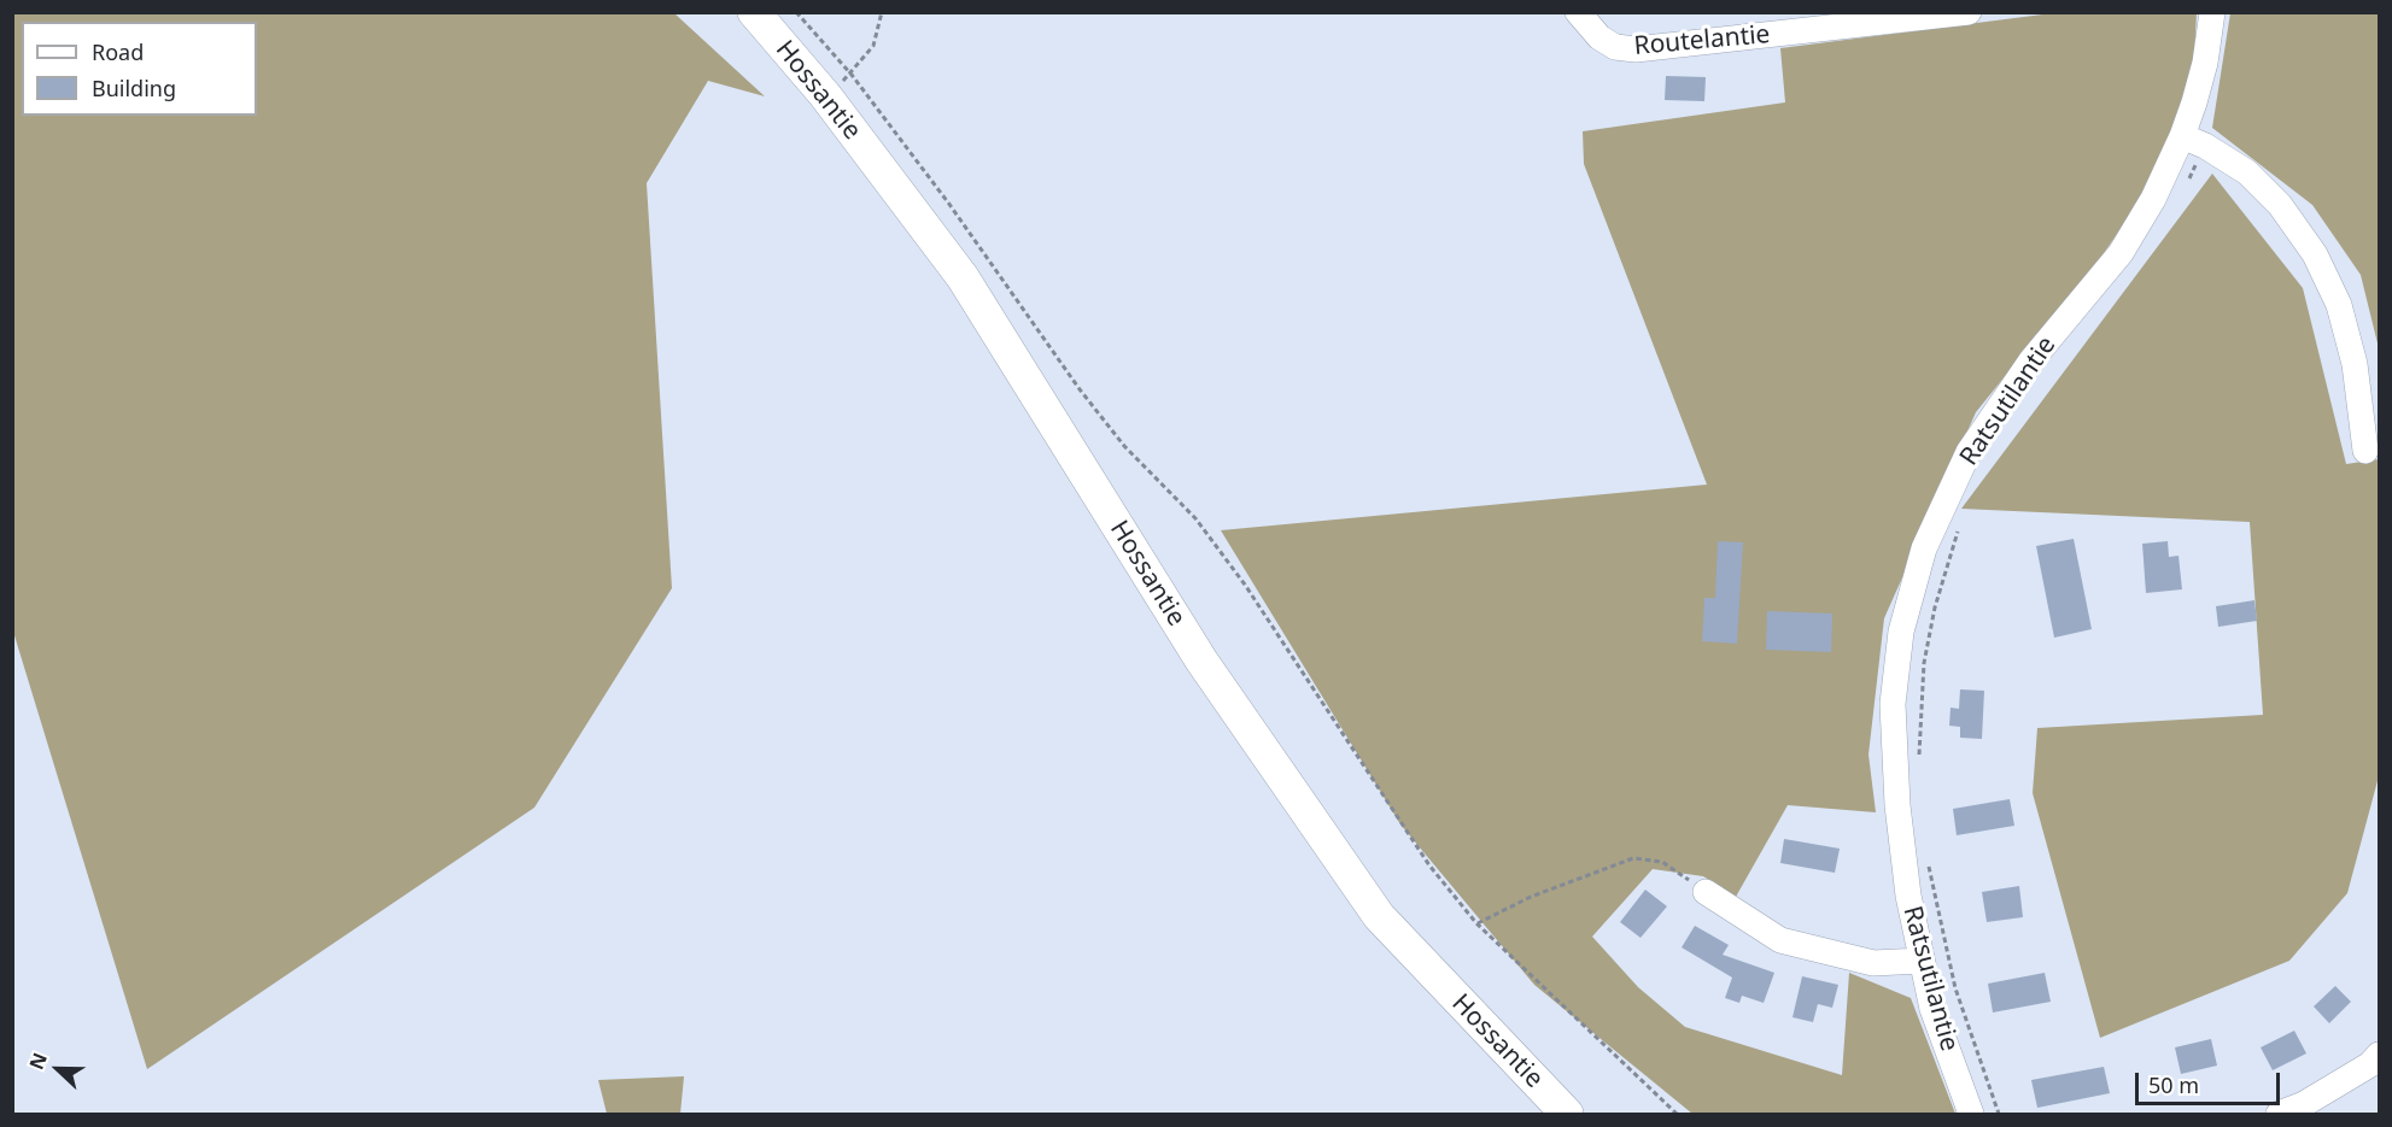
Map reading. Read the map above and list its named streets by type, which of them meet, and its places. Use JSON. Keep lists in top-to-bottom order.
{
  "streets": {
    "main road": ["Hossantie"],
    "street": ["Routelantie", "Ratsutilantie"]
  },
  "legend": ["Road", "Building"],
  "scale_bar": "50 m",
  "north": "left"
}
